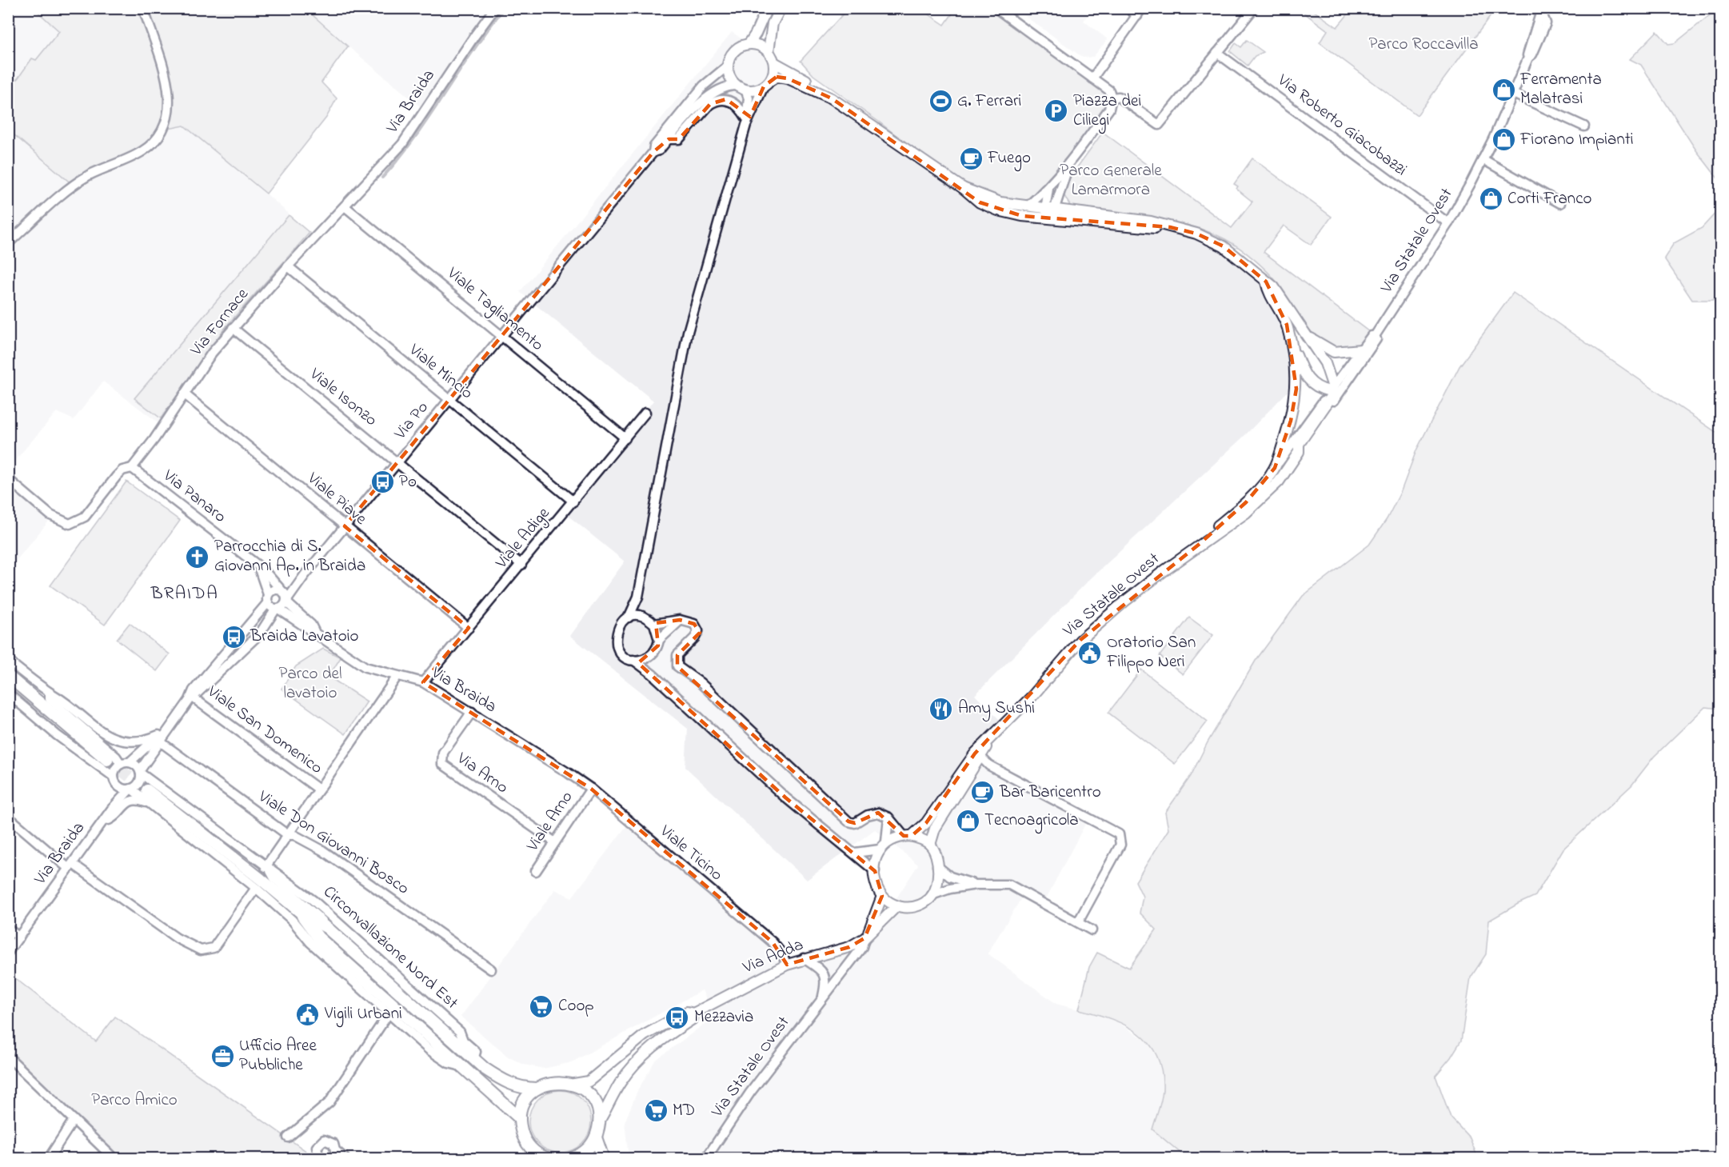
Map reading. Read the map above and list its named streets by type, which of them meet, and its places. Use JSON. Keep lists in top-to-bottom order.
{
  "streets": {
    "main road": ["Circonvallazione Nord Est"],
    "street": [
      "Via Braida",
      "Via Roberto Giacobazzi",
      "Via Statale Ovest",
      "Viale Tagliamento",
      "Via Fornace",
      "Viale Mincio",
      "Viale Isonzo",
      "Via Po",
      "Via Panaro",
      "Viale Piave",
      "Viale Adige",
      "Viale San Domenico",
      "Via Arno",
      "Viale Arno",
      "Viale Don Giovanni Bosco",
      "Viale Ticino",
      "Via Adda"
    ]
  },
  "crossings": [
    ["Via Braida", "Viale Tagliamento"],
    ["Via Braida", "Via Fornace"],
    ["Via Braida", "Via Po"],
    ["Via Braida", "Via Panaro"],
    ["Via Braida", "Viale Adige"],
    ["Via Braida", "Viale San Domenico"],
    ["Via Braida", "Via Arno"],
    ["Via Braida", "Viale Don Giovanni Bosco"],
    ["Via Braida", "Viale Ticino"],
    ["Via Braida", "Circonvallazione Nord Est"],
    ["Via Roberto Giacobazzi", "Via Statale Ovest"],
    ["Via Statale Ovest", "Via Adda"],
    ["Viale Tagliamento", "Via Fornace"],
    ["Viale Tagliamento", "Via Po"],
    ["Viale Tagliamento", "Viale Adige"],
    ["Via Fornace", "Viale Mincio"],
    ["Via Fornace", "Viale Isonzo"],
    ["Via Fornace", "Via Panaro"],
    ["Via Fornace", "Viale Piave"],
    ["Viale Mincio", "Via Po"],
    ["Viale Mincio", "Viale Adige"],
    ["Viale Isonzo", "Via Po"],
    ["Viale Isonzo", "Viale Adige"],
    ["Via Po", "Via Panaro"],
    ["Via Po", "Viale Piave"],
    ["Viale Piave", "Viale Adige"],
    ["Via Arno", "Viale Arno"],
    ["Viale Arno", "Viale Ticino"],
    ["Viale Ticino", "Via Adda"]
  ],
  "districts": ["BRAIDA"],
  "parks": [
    "Parco Roccavilla",
    "Parco Generale Lamarmora",
    "Parco del lavatoio",
    "Parco Amico"
  ],
  "places": {
    "shop": [
      "Ferramenta Malatrasi",
      "Fiorano Impianti",
      "Corti Franco",
      "Tecnoagricola"
    ],
    "sports": ["G. Ferrari"],
    "parking": ["Piazza dei Ciliegi"],
    "cafe": ["Fuego", "Bar Baricentro"],
    "bus stop": ["Po", "Braida Lavatoio", "Mezzavia"],
    "church": ["Parrocchia di S. Giovanni Ap. in Braida"],
    "public building": ["Oratorio San Filippo Neri", "Vigili Urbani"],
    "restaurant": ["Amy Sushi"],
    "supermarket": ["Coop", "MD"],
    "office": ["Ufficio Aree Pubbliche"]
  }
}
